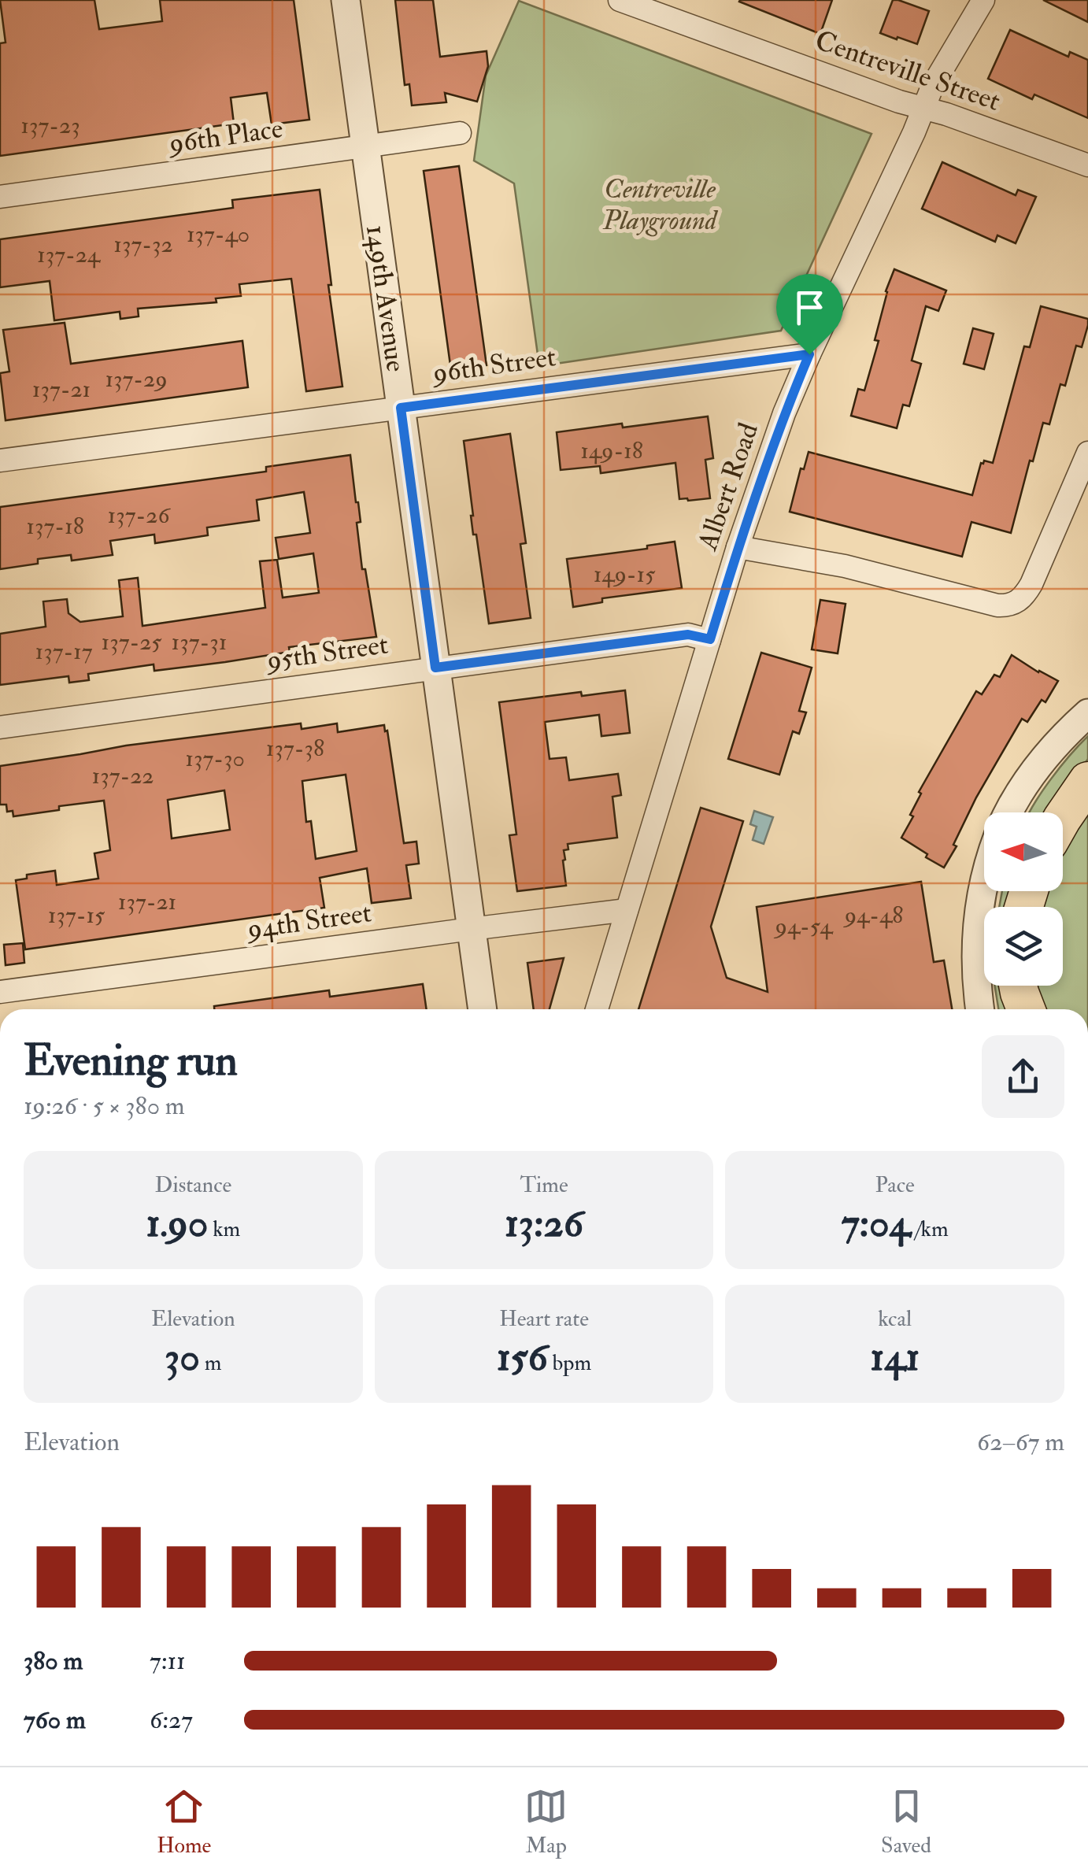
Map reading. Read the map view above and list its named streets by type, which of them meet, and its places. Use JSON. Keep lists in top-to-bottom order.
{
  "streets": {
    "street": [
      "Centreville Street",
      "96th Place",
      "149th Avenue",
      "96th Street",
      "Albert Road",
      "95th Street",
      "94th Street"
    ]
  },
  "crossings": [
    ["Centreville Street", "Albert Road"],
    ["96th Place", "149th Avenue"],
    ["149th Avenue", "96th Street"],
    ["149th Avenue", "95th Street"],
    ["149th Avenue", "94th Street"],
    ["96th Street", "Albert Road"],
    ["Albert Road", "95th Street"],
    ["Albert Road", "94th Street"]
  ],
  "parks": ["Centreville Playground"],
  "house_numbers": [
    "137-23",
    "137-40",
    "137-32",
    "137-24",
    "137-29",
    "137-21",
    "149-18",
    "137-26",
    "137-18",
    "149-15",
    "137-25",
    "137-31",
    "137-17",
    "137-38",
    "137-30",
    "137-22",
    "137-21",
    "137-15",
    "94-48",
    "94-54"
  ],
  "north": "left",
  "page": {
    "heading": ["Evening run", "19:26 · 5 × 380 m"],
    "stats": [
      ["Distance", "1.90 km"],
      ["Time", "13:26"],
      ["Pace", "7:04 /km"],
      ["Elevation", "30 m"],
      ["Heart rate", "156 bpm"],
      ["kcal", "141"]
    ],
    "chart": ["Elevation", "62–67 m"],
    "list": [
      {
        "name": "380 m",
        "note": "7:11"
      },
      {
        "name": "760 m",
        "note": "6:27"
      }
    ],
    "tabs": ["Home", "Map", "Saved"]
  }
}
